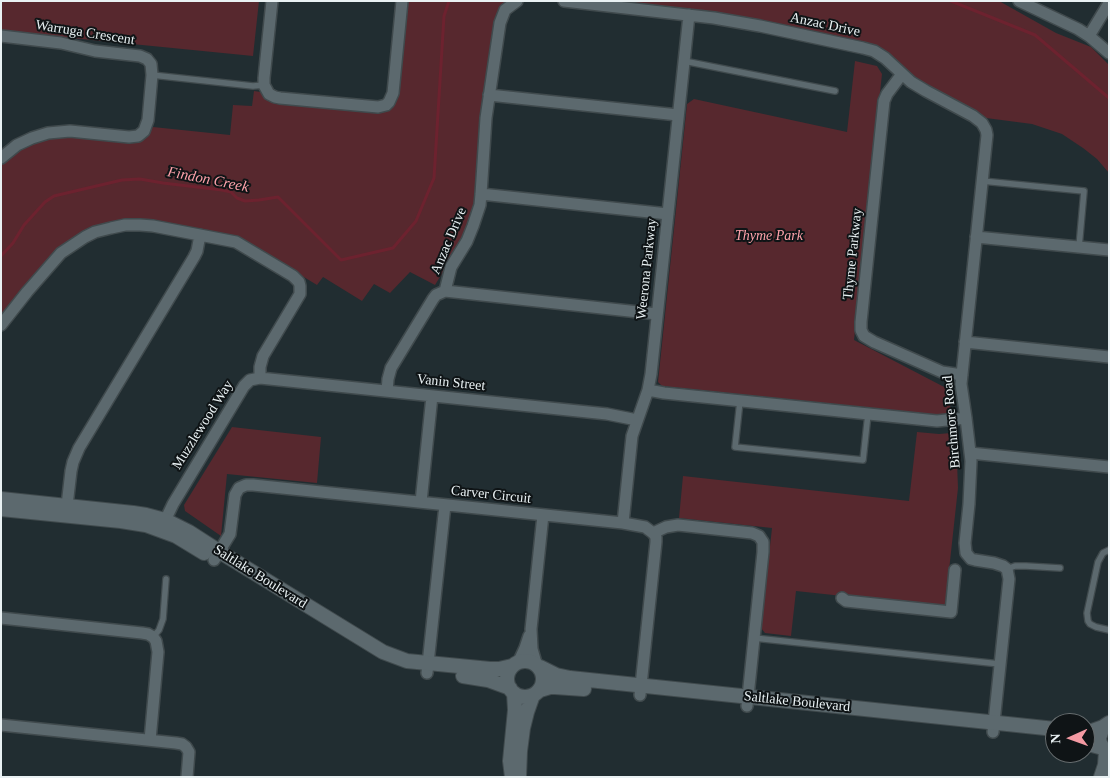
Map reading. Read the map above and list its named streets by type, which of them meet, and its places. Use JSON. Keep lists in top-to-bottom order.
{
  "streets": {
    "street": [
      "Anzac Drive",
      "Warruga Crescent",
      "Thyme Parkway",
      "Weerona Parkway",
      "Vanin Street",
      "Birchmore Road",
      "Muzzlewood Way",
      "Carver Circuit",
      "Saltlake Boulevard"
    ]
  },
  "crossings": [
    ["Anzac Drive", "Thyme Parkway"],
    ["Anzac Drive", "Weerona Parkway"],
    ["Anzac Drive", "Vanin Street"],
    ["Anzac Drive", "Birchmore Road"],
    ["Thyme Parkway", "Birchmore Road"],
    ["Weerona Parkway", "Vanin Street"],
    ["Weerona Parkway", "Carver Circuit"],
    ["Vanin Street", "Muzzlewood Way"],
    ["Muzzlewood Way", "Saltlake Boulevard"],
    ["Carver Circuit", "Saltlake Boulevard"]
  ],
  "water": ["Findon Creek"],
  "parks": ["Thyme Park"],
  "north": "left"
}
